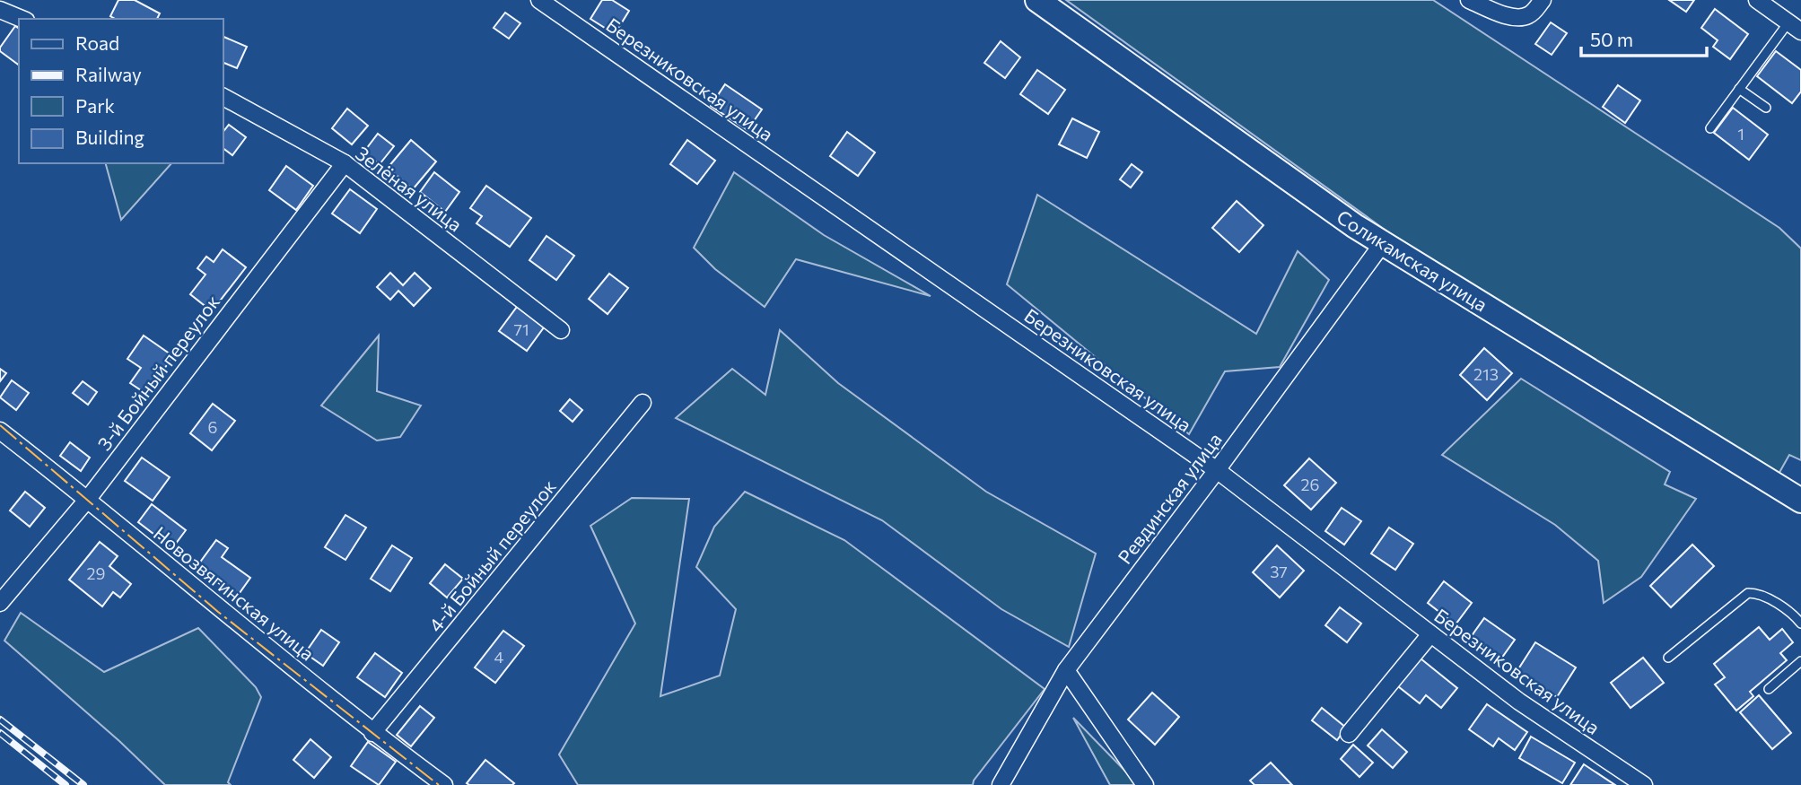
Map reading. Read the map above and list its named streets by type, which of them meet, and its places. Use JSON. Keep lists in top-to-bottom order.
{
  "streets": {
    "main road": ["Соликамская улица"],
    "street": [
      "Березниковская улица",
      "Зелёная улица",
      "3-й Бойный переулок",
      "Ревдинская улица",
      "4-й Бойный переулок",
      "Новозвягинская улица"
    ]
  },
  "crossings": [
    ["Березниковская улица", "Ревдинская улица"],
    ["Зелёная улица", "3-й Бойный переулок"],
    ["Соликамская улица", "Ревдинская улица"],
    ["3-й Бойный переулок", "Новозвягинская улица"],
    ["4-й Бойный переулок", "Новозвягинская улица"]
  ],
  "house_numbers": [
    "1",
    "71",
    "213",
    "6",
    "26",
    "37",
    "29",
    "4"
  ],
  "legend": [
    "Road",
    "Railway",
    "Park",
    "Building"
  ],
  "scale_bar": "50 m"
}
